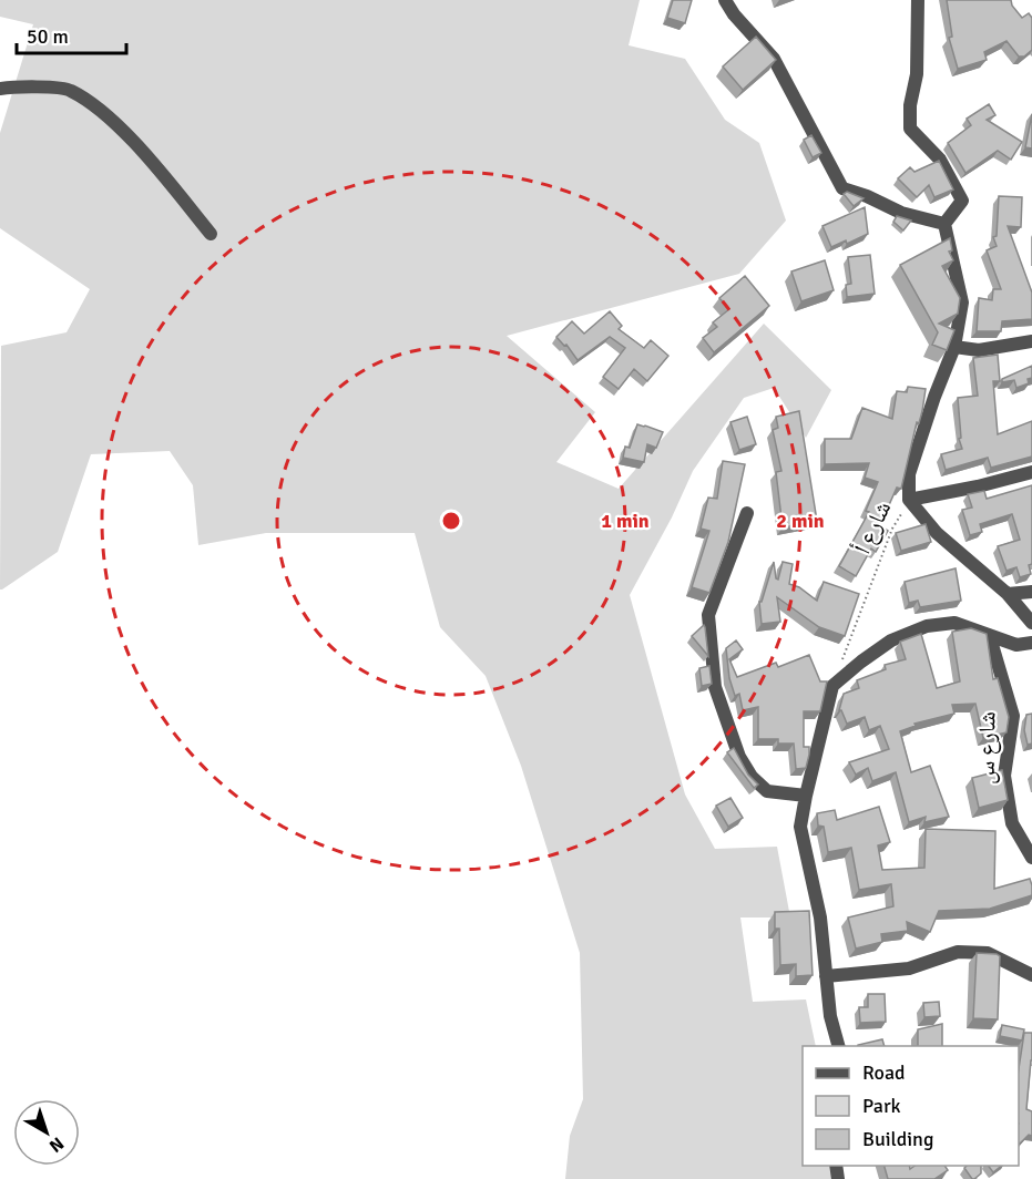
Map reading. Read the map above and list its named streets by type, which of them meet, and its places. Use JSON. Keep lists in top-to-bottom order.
{
  "streets": {
    "street": ["شارع أ", "شارع ﺱ"]
  },
  "legend": ["Road", "Park", "Building"],
  "scale_bar": "50 m",
  "north": "bottom right",
  "rings": ["1 min", "2 min"]
}
